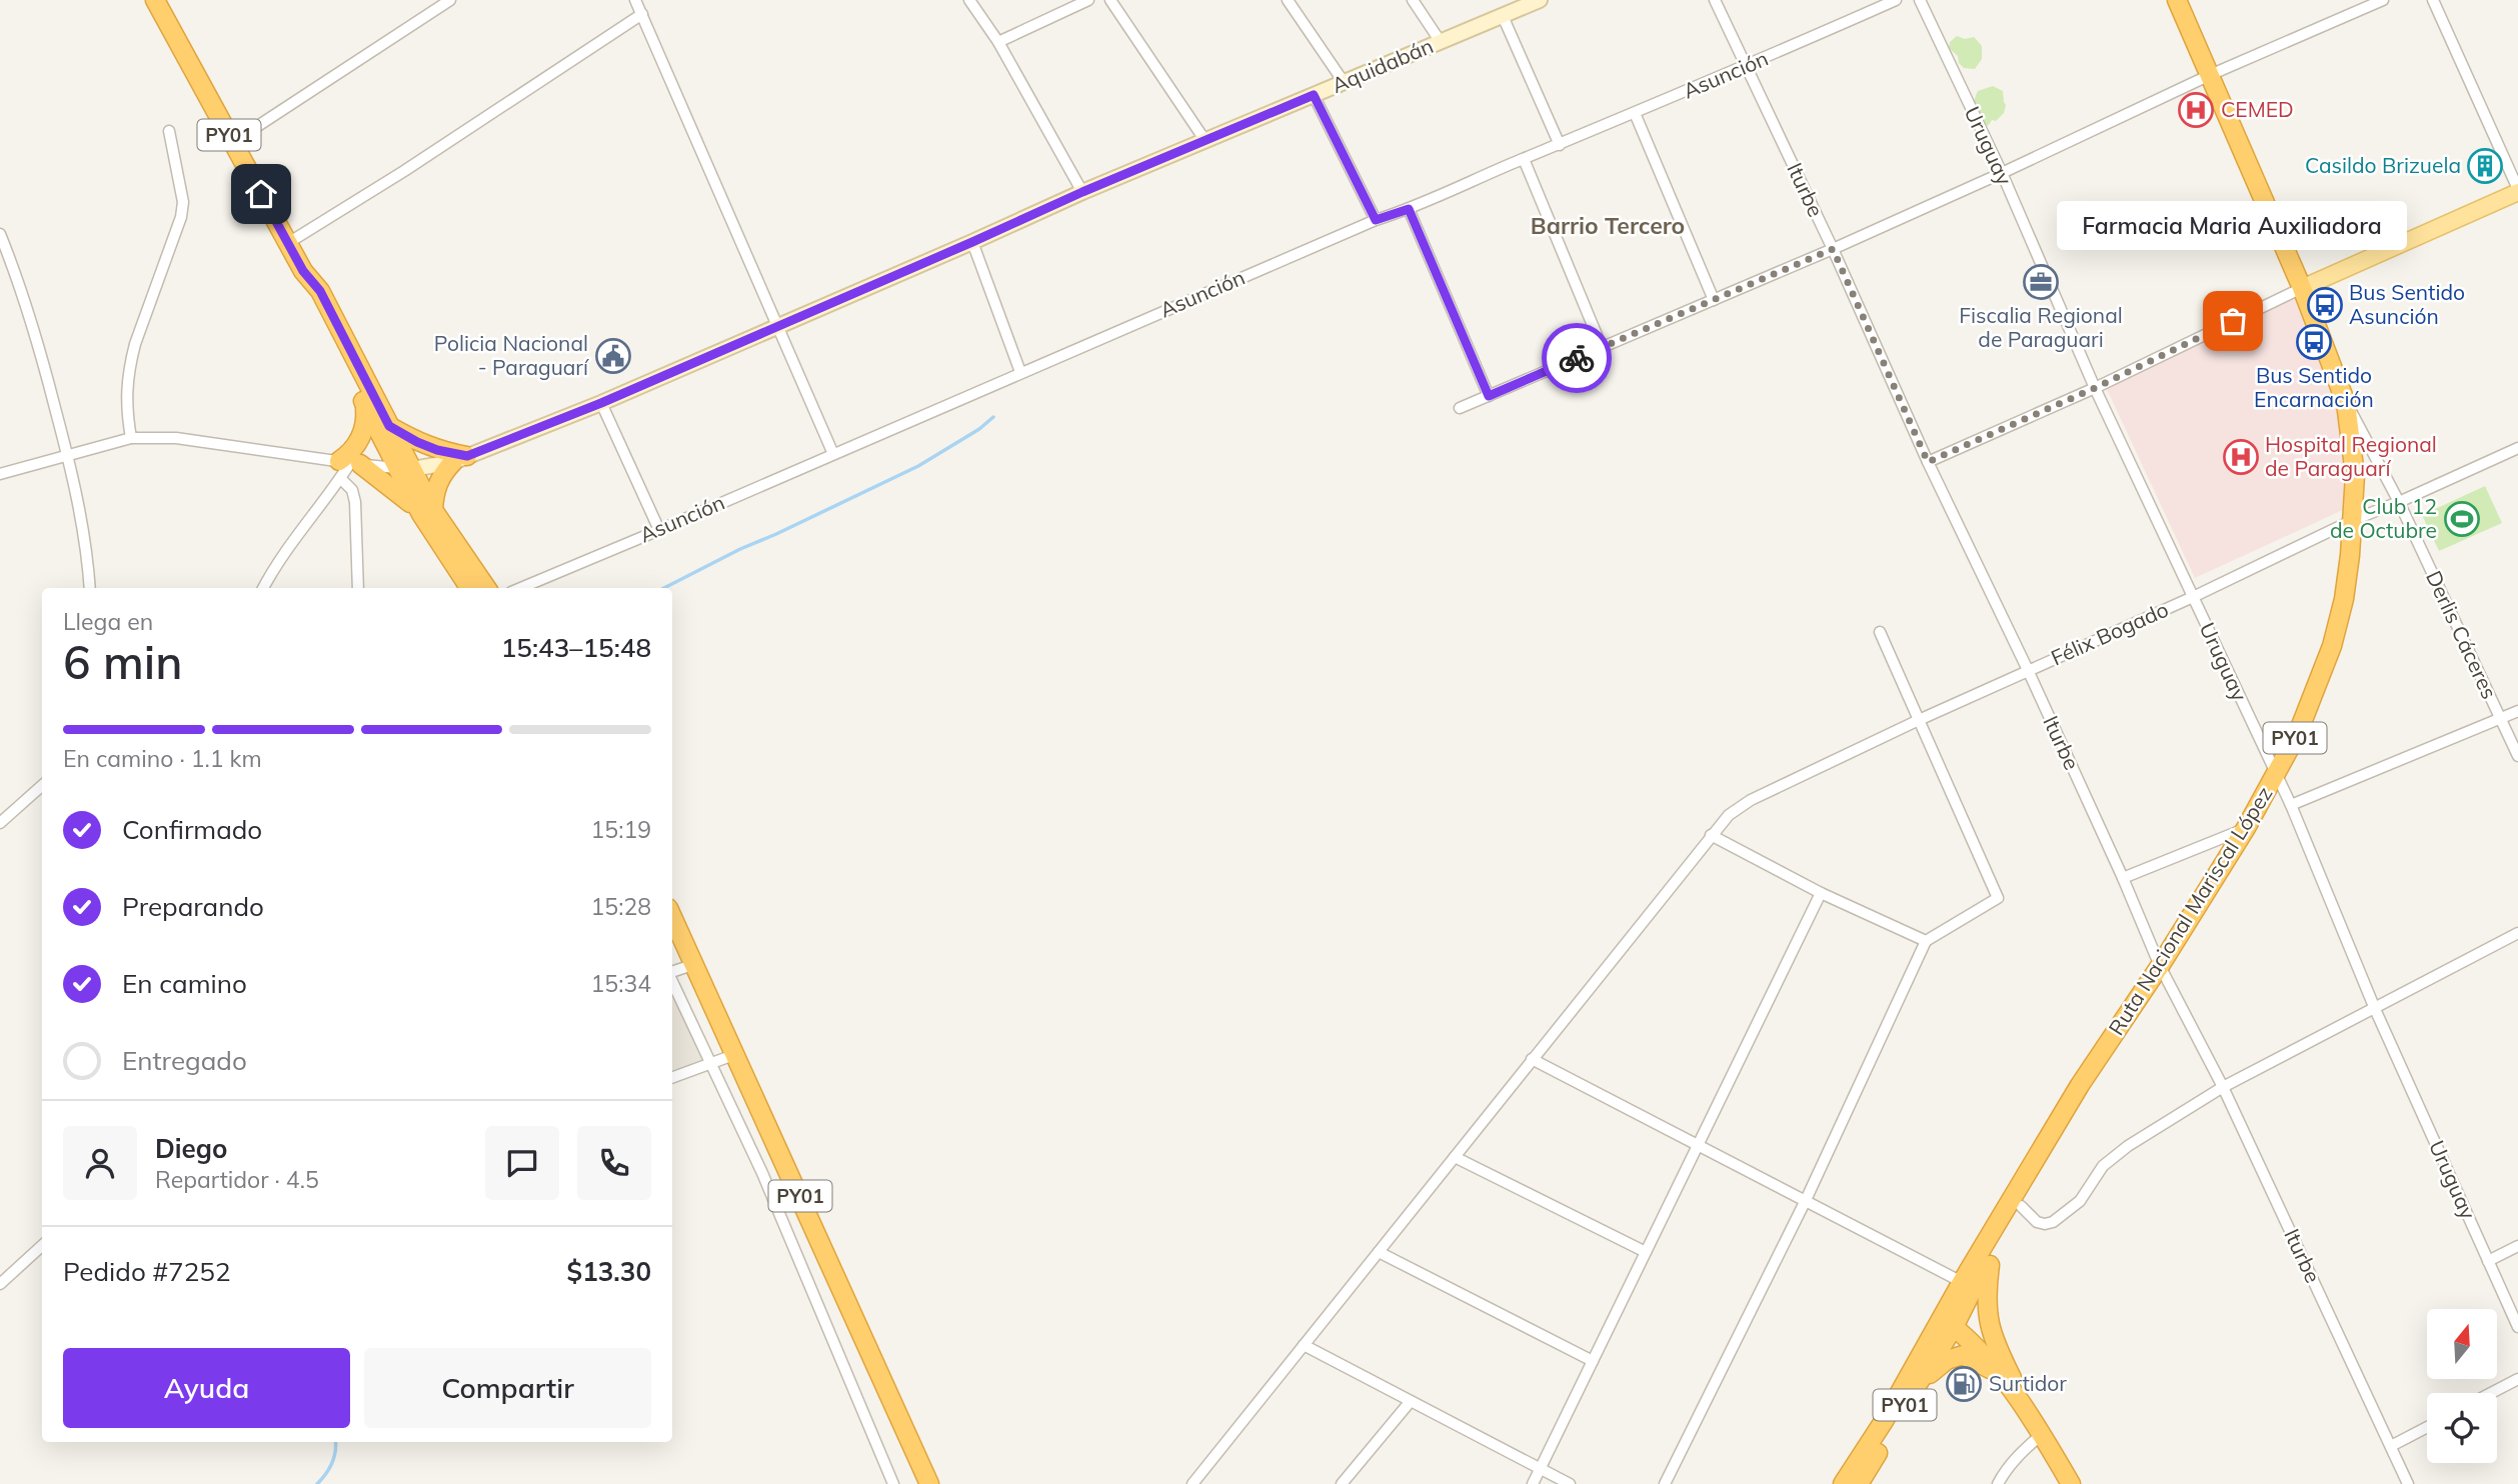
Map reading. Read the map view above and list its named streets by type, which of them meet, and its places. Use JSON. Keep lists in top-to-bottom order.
{
  "streets": {
    "highway": ["PY01", "Ruta Nacional Mariscal López"],
    "street": [
      "Aquidabán",
      "Asunción",
      "Uruguay",
      "Iturbe",
      "Félix Bogado",
      "Derlis Cáceres"
    ]
  },
  "crossings": [
    ["Aquidabán", "PY01"],
    ["Asunción", "Iturbe"],
    ["Uruguay", "Félix Bogado"],
    ["Uruguay", "Ruta Nacional Mariscal López"],
    ["Iturbe", "Félix Bogado"],
    ["Iturbe", "Ruta Nacional Mariscal López"],
    ["Félix Bogado", "Derlis Cáceres"],
    ["Félix Bogado", "Ruta Nacional Mariscal López"],
    ["Derlis Cáceres", "Ruta Nacional Mariscal López"]
  ],
  "districts": ["Barrio Tercero"],
  "places": {
    "hospital": ["CEMED", "Hospital Regional de Paraguarí"],
    "building": ["Casildo Brizuela"],
    "office": ["Fiscalia Regional de Paraguari"],
    "bus stop": ["Bus Sentido Asunción", "Bus Sentido Encarnación"],
    "other": ["Farmacia Maria Auxiliadora"],
    "public building": ["Policia Nacional - Paraguarí"],
    "sports": ["Club 12 de Octubre"],
    "fuel station": ["Surtidor"]
  },
  "north": "top",
  "page": {
    "bubble": "Farmacia Maria Auxiliadora",
    "heading": ["6 min", "Llega en", "15:43–15:48"],
    "panel": [
      "Diego",
      "Repartidor · 4.5",
      "Pedido #7252",
      "$13.30"
    ],
    "bar": "En camino · 1.1 km",
    "list": [
      ["Confirmado", "15:19"],
      ["Preparando", "15:28"],
      ["En camino", "15:34"],
      "Entregado"
    ],
    "buttons": ["Ayuda", "Compartir"]
  }
}
